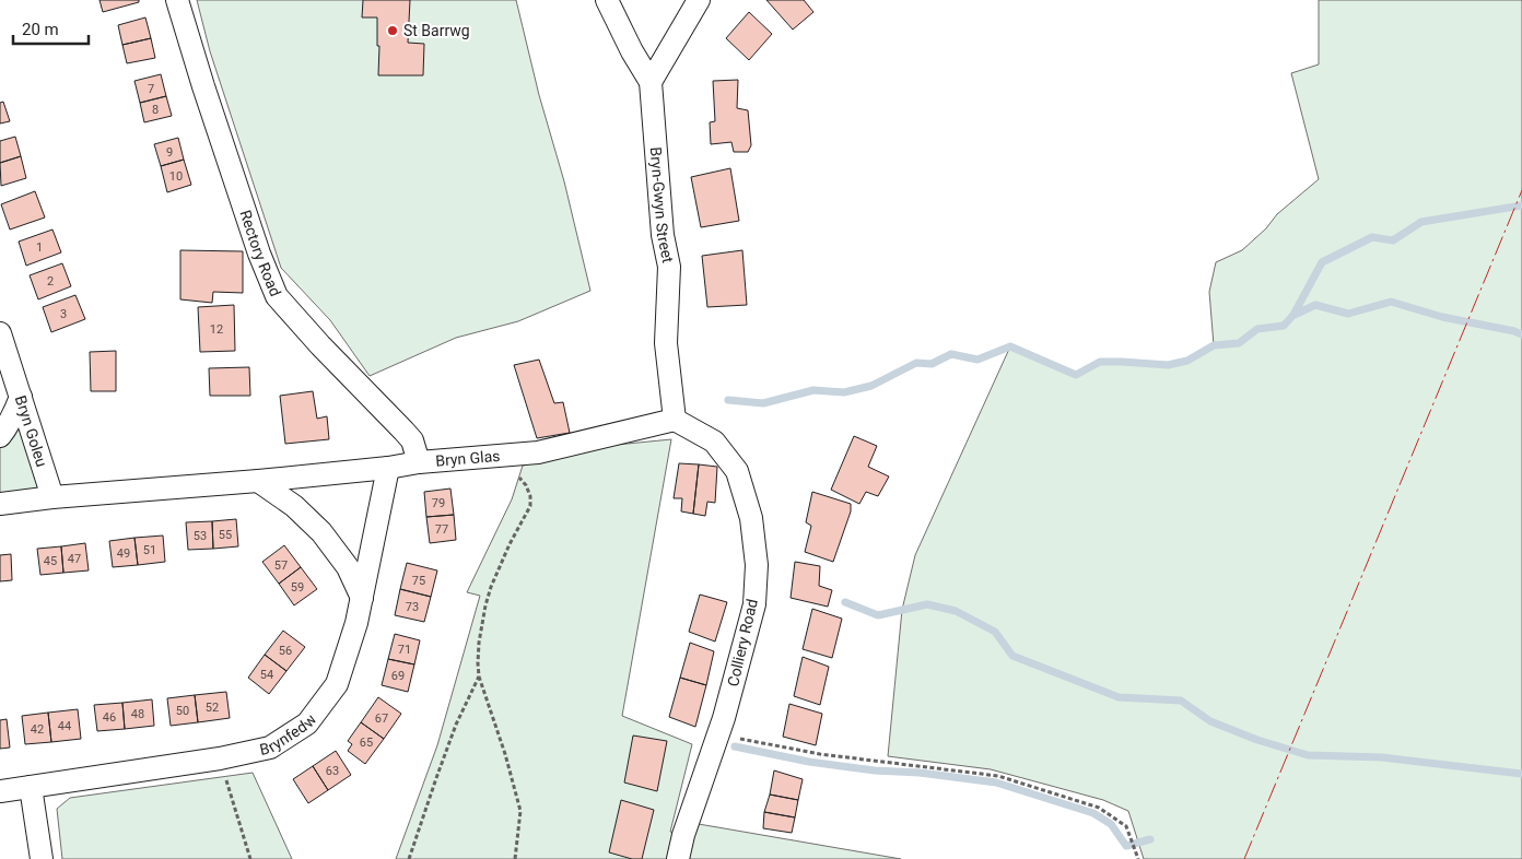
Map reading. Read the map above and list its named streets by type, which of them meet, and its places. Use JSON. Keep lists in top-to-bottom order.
{
  "streets": {
    "street": [
      "Bryn-Gwyn Street",
      "Rectory Road",
      "Bryn Goleu",
      "Bryn Glas",
      "Colliery Road",
      "Brynfedw"
    ]
  },
  "crossings": [
    ["Bryn-Gwyn Street", "Bryn Glas"],
    ["Bryn-Gwyn Street", "Colliery Road"],
    ["Rectory Road", "Bryn Glas"],
    ["Bryn Goleu", "Bryn Glas"],
    ["Bryn Glas", "Colliery Road"],
    ["Bryn Glas", "Brynfedw"]
  ],
  "places": ["St Barrwg"],
  "house_numbers": [
    "7",
    "8",
    "9",
    "10",
    "1",
    "2",
    "3",
    "12",
    "79",
    "77",
    "55",
    "53",
    "51",
    "49",
    "47",
    "45",
    "57",
    "75",
    "59",
    "73",
    "71",
    "56",
    "54",
    "69",
    "52",
    "50",
    "48",
    "46",
    "67",
    "44",
    "42",
    "65",
    "63"
  ],
  "scale_bar": "20 m"
}
